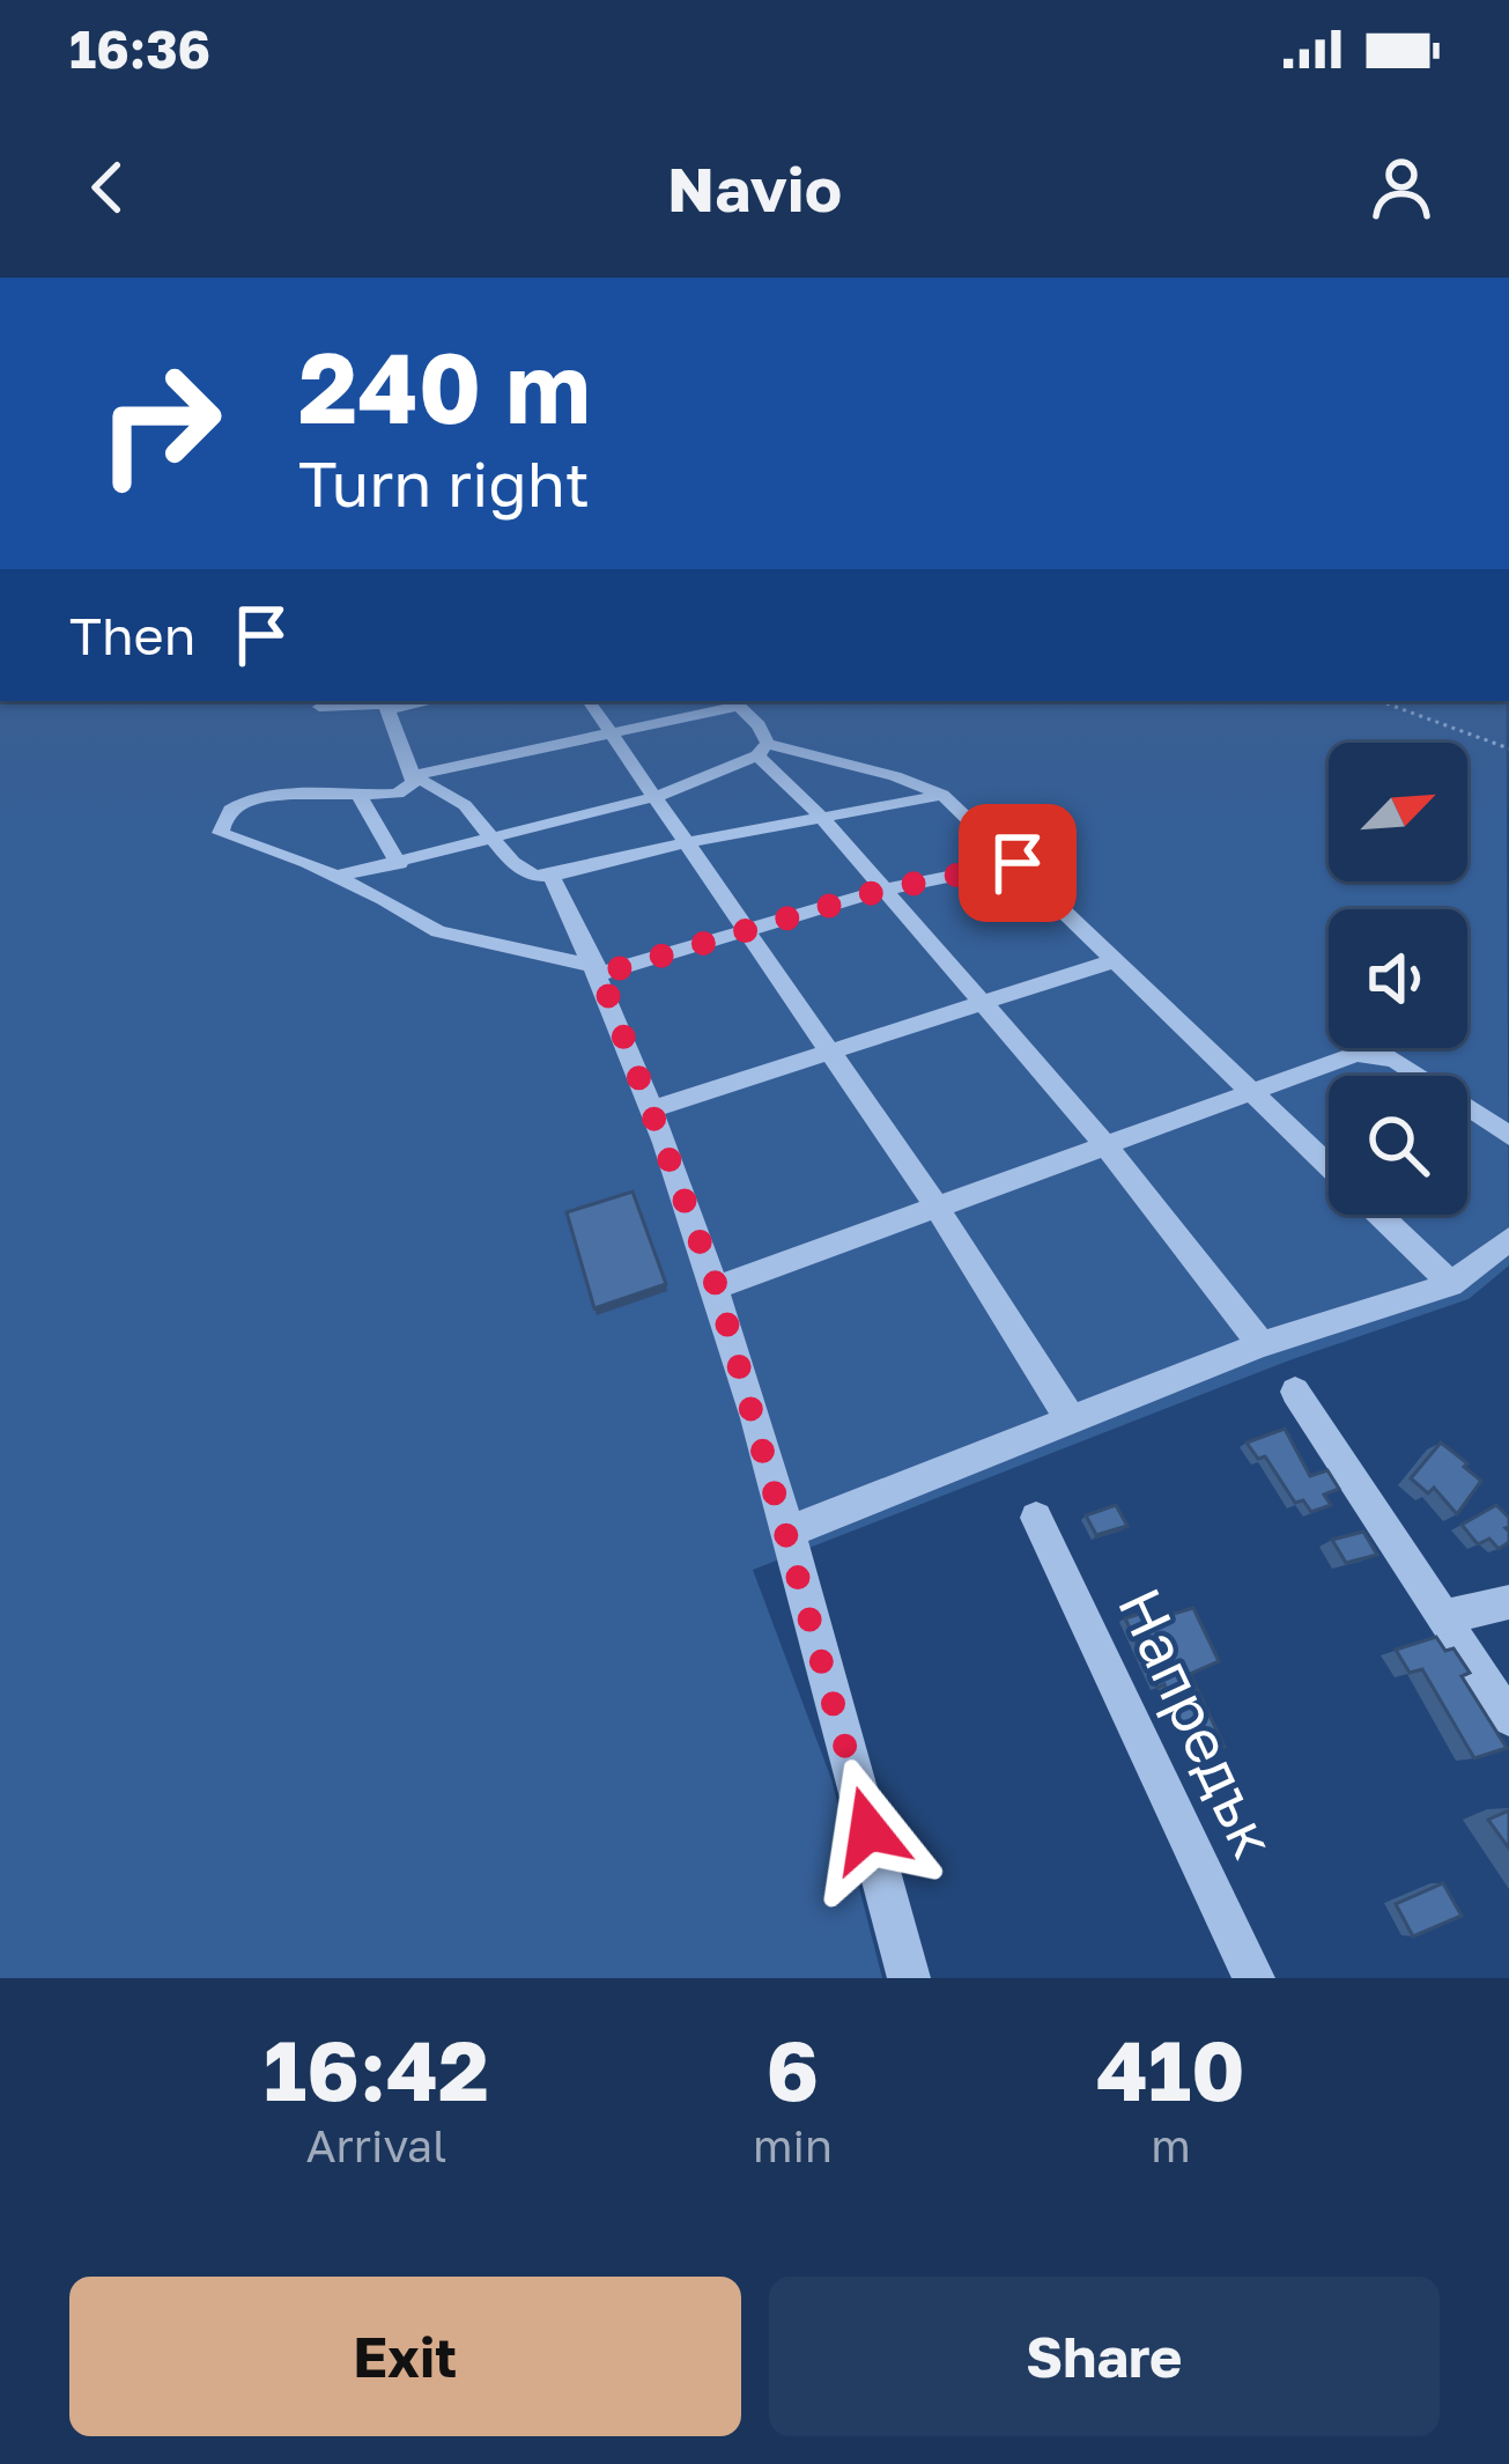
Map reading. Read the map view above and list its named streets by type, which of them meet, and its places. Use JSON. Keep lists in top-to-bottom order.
{
  "streets": {
    "lane": ["Напредък"]
  },
  "north": "top right",
  "page": {
    "status": "16:36",
    "header": "Navio",
    "turn": ["240 m", "Turn right"],
    "then": "Then",
    "eta": [
      "16:42",
      "Arrival",
      "6",
      "min",
      "410",
      "m"
    ],
    "buttons": ["Exit", "Share"]
  }
}
